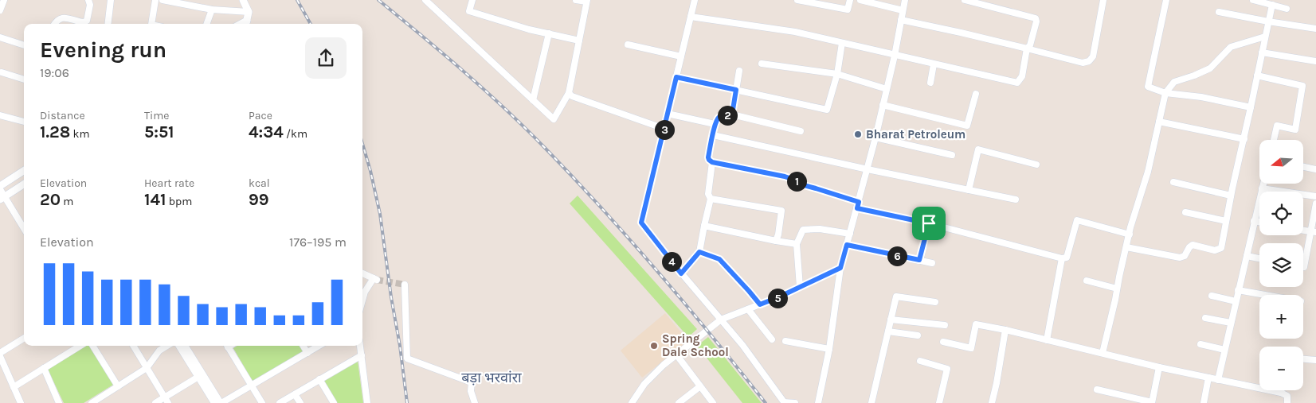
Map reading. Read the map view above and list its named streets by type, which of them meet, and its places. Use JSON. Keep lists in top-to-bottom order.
{
  "districts": ["बड़ा भरवांरा"],
  "places": ["Bharat Petroleum", "Spring Dale School"],
  "north": "left",
  "page": {
    "heading": ["Evening run", "19:06"],
    "stats": [
      ["Distance", "1.28 km"],
      ["Time", "5:51"],
      ["Pace", "4:34 /km"],
      ["Elevation", "20 m"],
      ["Heart rate", "141 bpm"],
      ["kcal", "99"]
    ],
    "pins": [
      "2",
      "3",
      "1",
      "6",
      "4",
      "5"
    ],
    "map_buttons": ["+", "−"],
    "chart": ["Elevation", "176–195 m"]
  }
}
